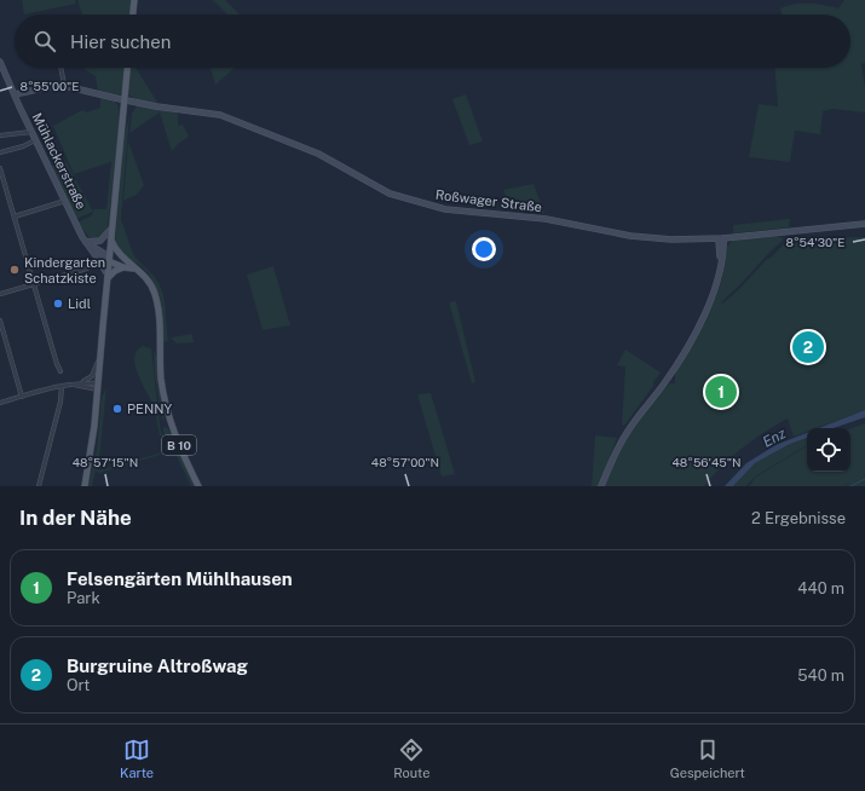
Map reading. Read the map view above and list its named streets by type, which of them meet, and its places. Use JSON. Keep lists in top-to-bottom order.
{
  "streets": {
    "main road": ["B 10"],
    "street": ["Mühlackerstraße", "Roßwager Straße"]
  },
  "crossings": [
    ["Mühlackerstraße", "Roßwager Straße"],
    ["Mühlackerstraße", "B 10"]
  ],
  "water": ["Enz"],
  "places": ["Kindergarten Schatzkiste", "Lidl", "PENNY"],
  "page": {
    "search": "Hier suchen",
    "pins": ["2", "1"],
    "heading": ["In der Nähe", "2 Ergebnisse"],
    "list": [
      {
        "mark": "1",
        "name": "Felsengärten Mühlhausen",
        "note": "Park",
        "value": "440 m"
      },
      {
        "mark": "2",
        "name": "Burgruine Altroßwag",
        "note": "Ort",
        "value": "540 m"
      }
    ],
    "nav": ["Karte", "Route", "Gespeichert"]
  },
  "coordinates": [
    "8°55'00\"E",
    "8°54'30\"E",
    "48°57'15\"N",
    "48°57'00\"N",
    "48°56'45\"N"
  ]
}
